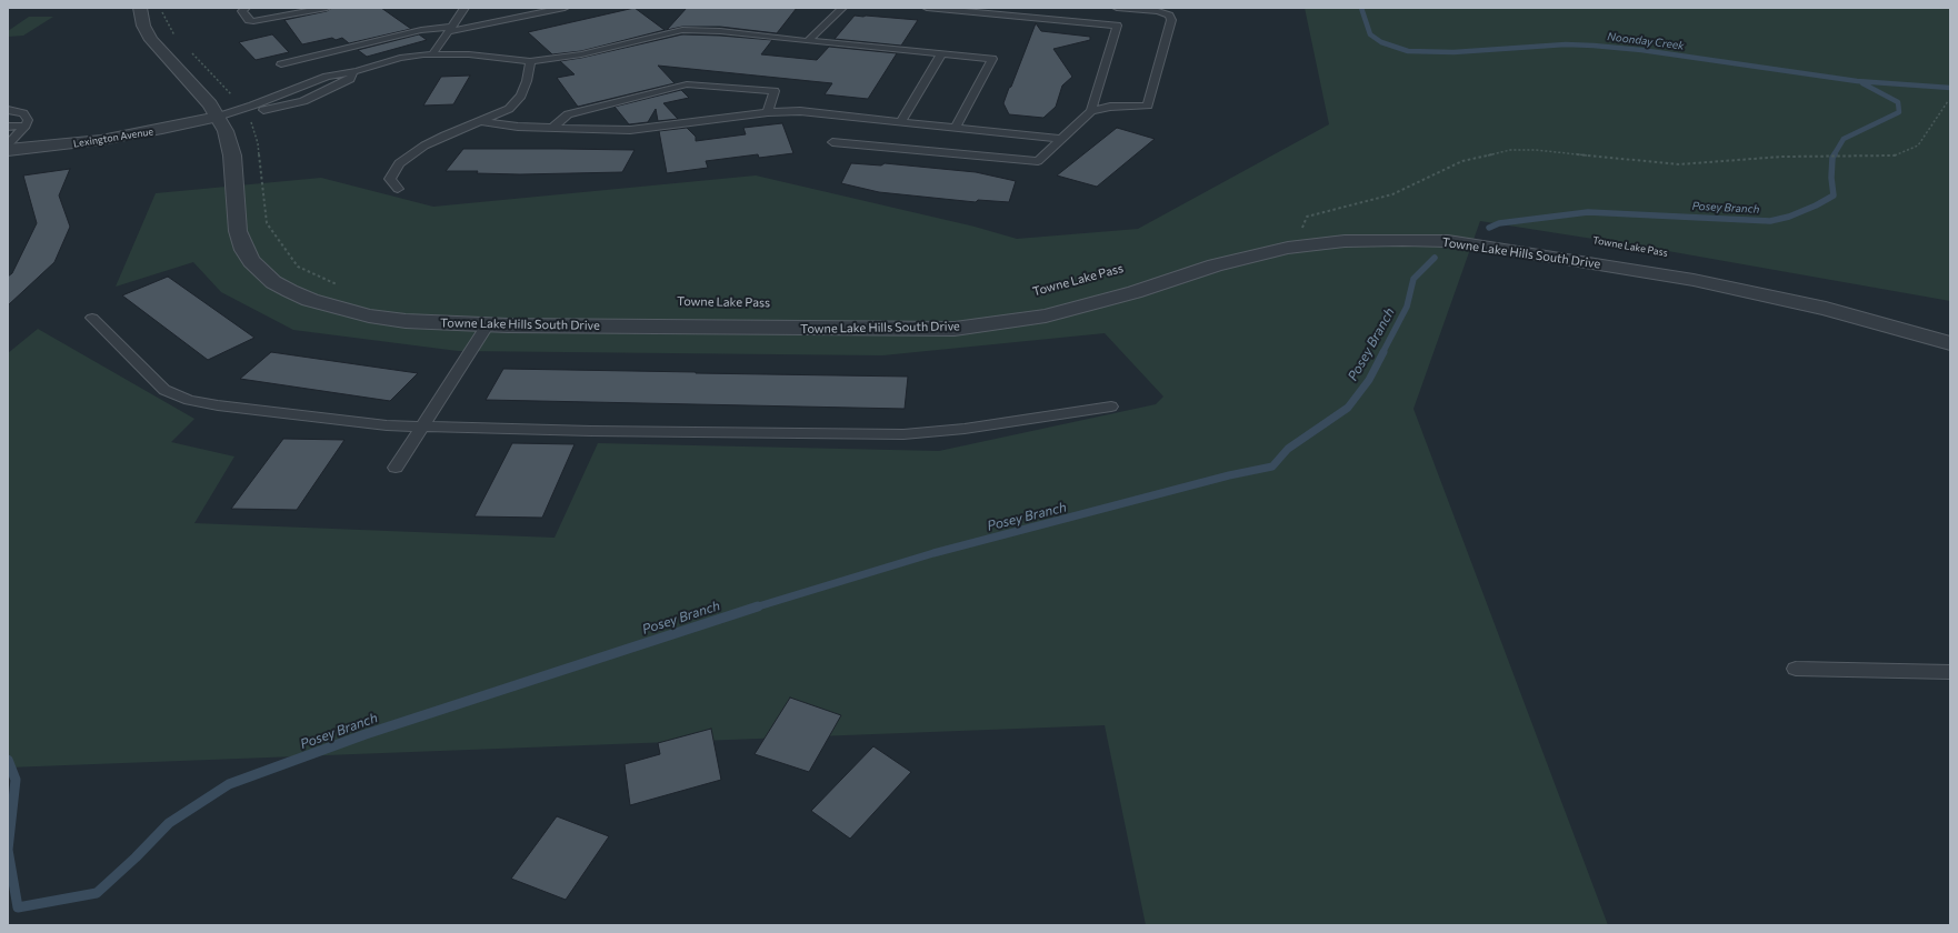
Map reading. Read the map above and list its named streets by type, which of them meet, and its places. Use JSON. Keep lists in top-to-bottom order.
{
  "streets": {
    "street": ["Lexington Avenue", "Towne Lake Hills South Drive"]
  },
  "crossings": [
    ["Lexington Avenue", "Towne Lake Hills South Drive"]
  ],
  "water": ["Noonday Creek", "Posey Branch"]
}
